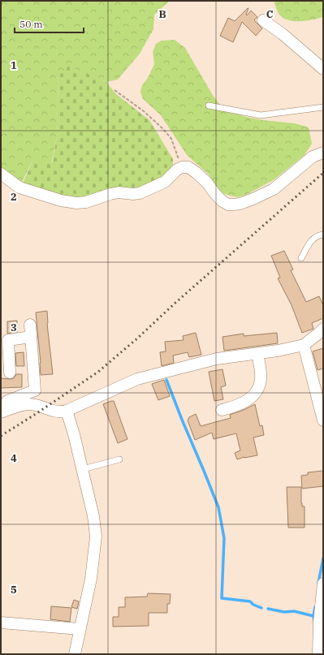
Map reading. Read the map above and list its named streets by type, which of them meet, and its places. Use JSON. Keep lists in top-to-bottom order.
{
  "scale_bar": "50 m",
  "grid": {
    "columns": ["B", "C"],
    "rows": [
      "1",
      "2",
      "3",
      "4",
      "5"
    ]
  }
}
